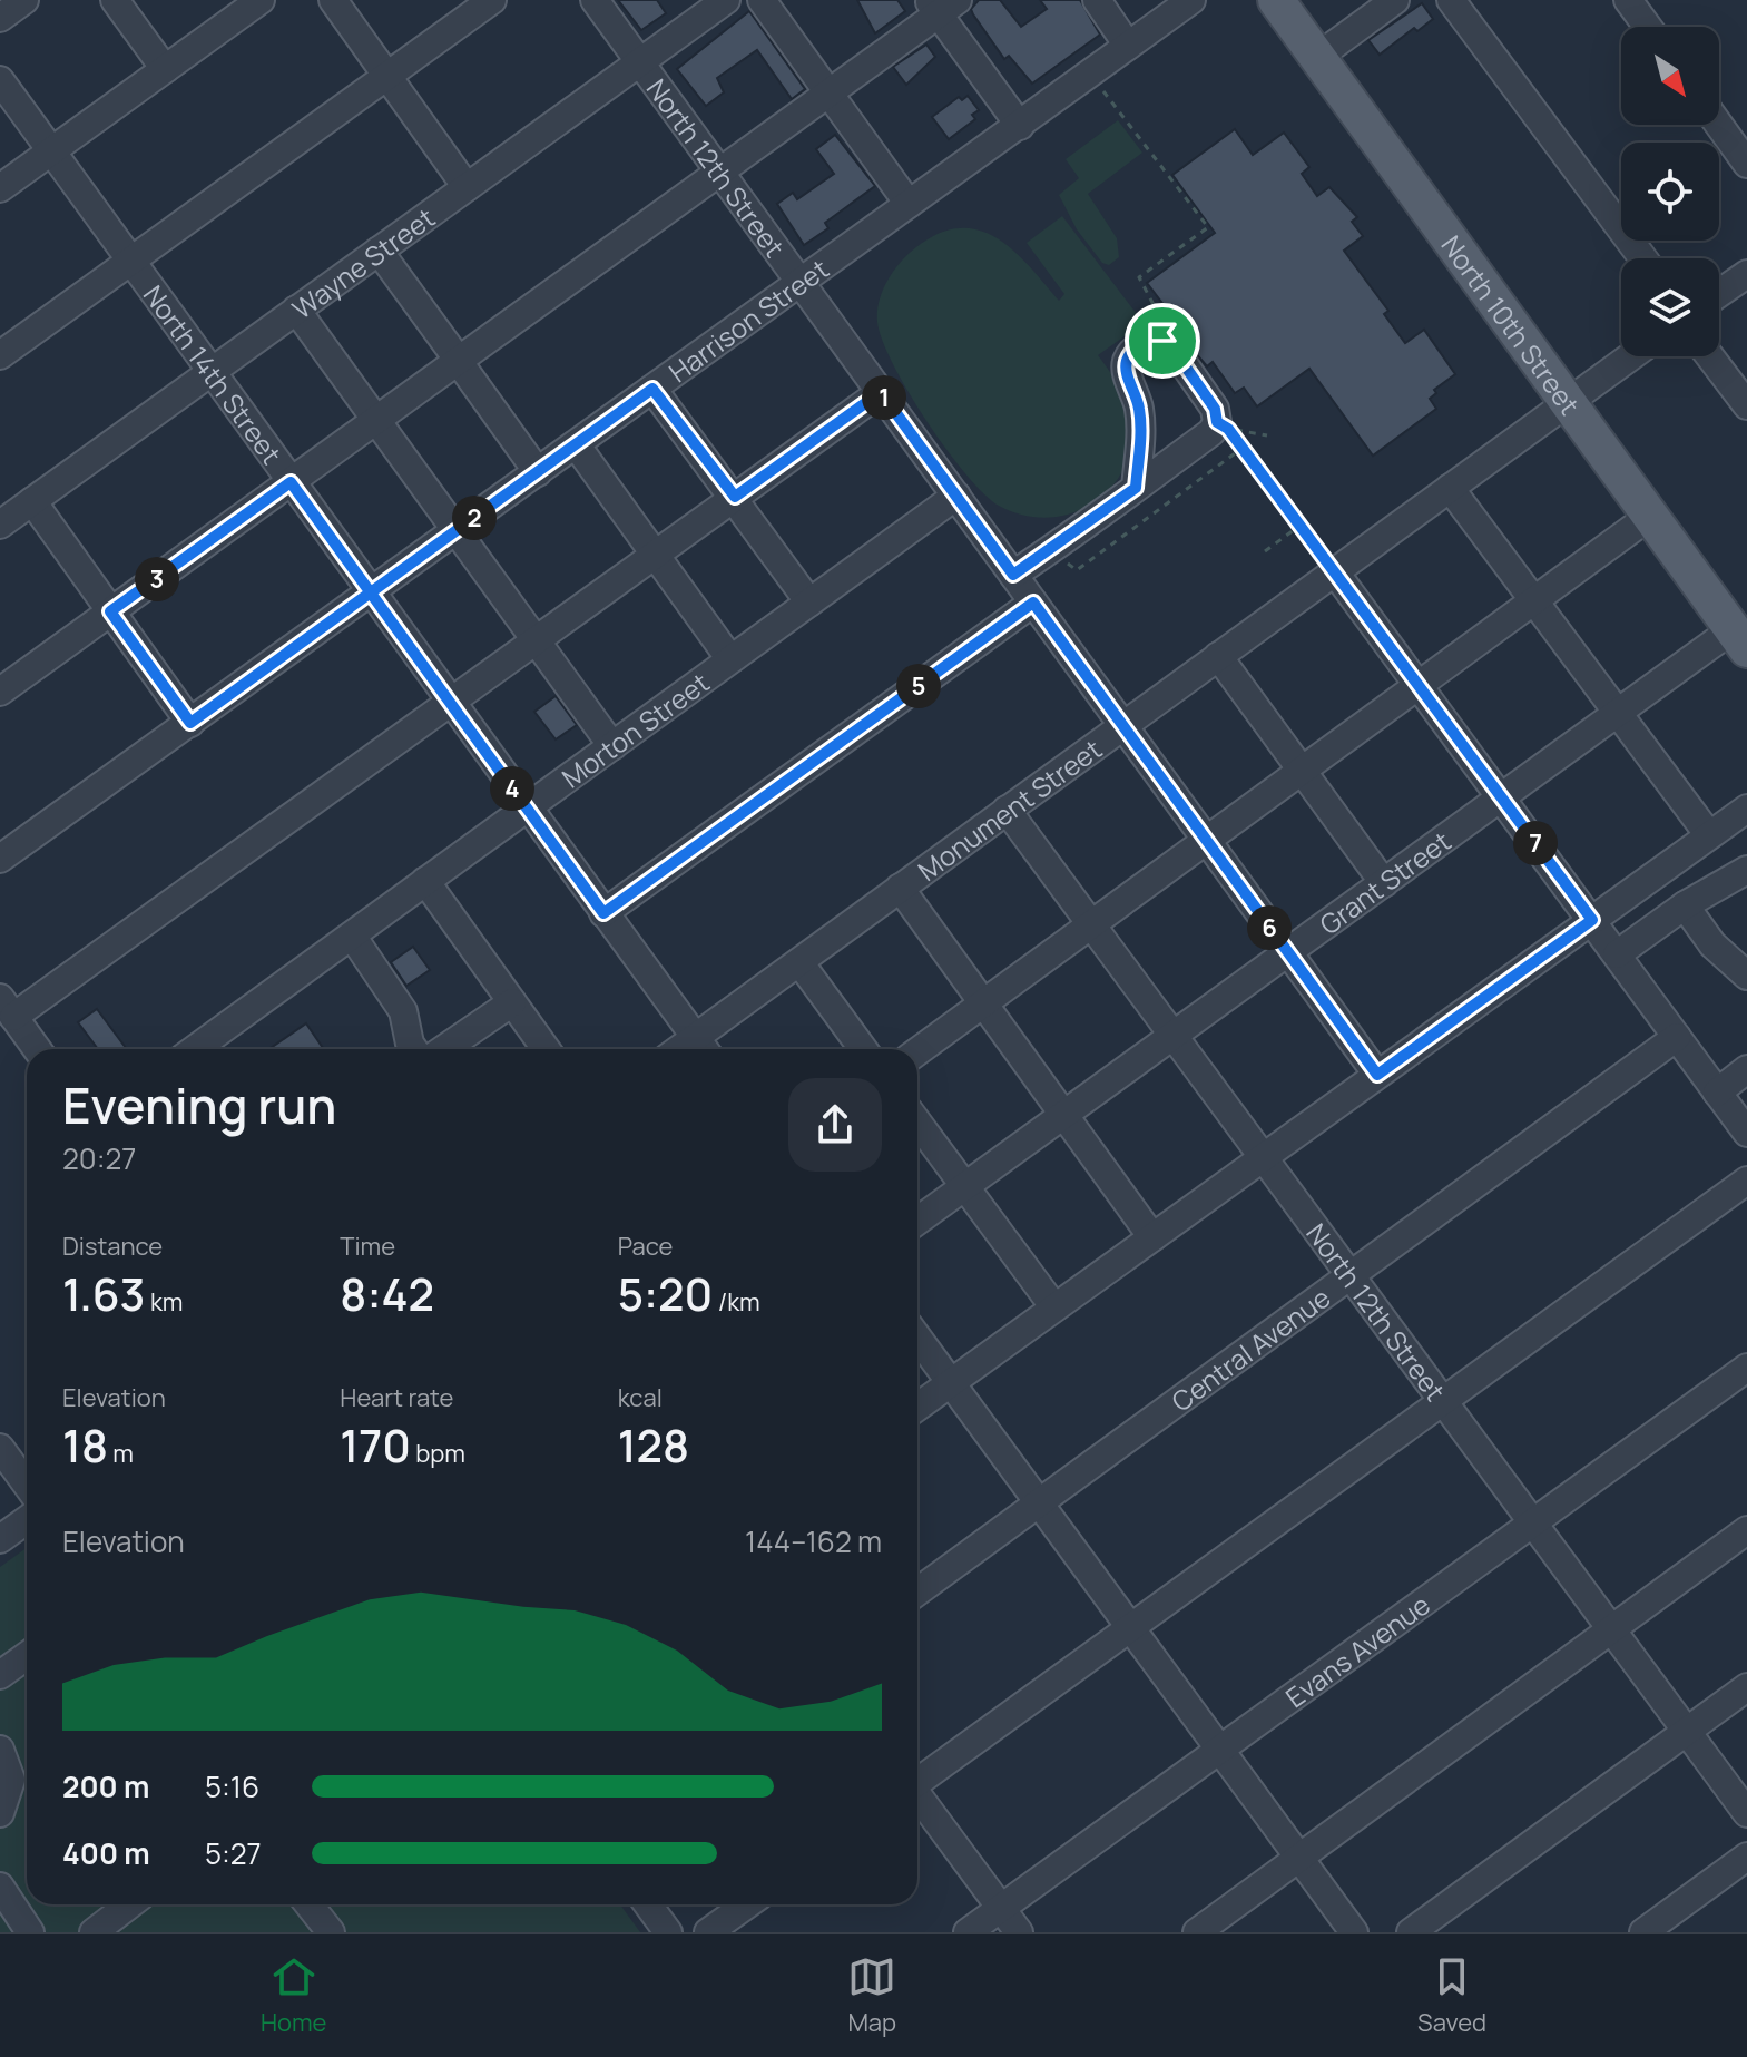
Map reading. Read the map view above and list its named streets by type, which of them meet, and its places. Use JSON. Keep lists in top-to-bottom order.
{
  "streets": {
    "main road": ["North 10th Street"],
    "street": [
      "North 12th Street",
      "Wayne Street",
      "Harrison Street",
      "North 14th Street",
      "Morton Street",
      "Monument Street",
      "Grant Street",
      "Central Avenue",
      "Evans Avenue"
    ]
  },
  "crossings": [
    ["North 12th Street", "Wayne Street"],
    ["North 12th Street", "Harrison Street"],
    ["North 12th Street", "Morton Street"],
    ["North 12th Street", "Monument Street"],
    ["North 12th Street", "Grant Street"],
    ["North 12th Street", "Central Avenue"],
    ["North 12th Street", "Evans Avenue"],
    ["Wayne Street", "North 14th Street"],
    ["Harrison Street", "North 14th Street"],
    ["North 10th Street", "Monument Street"],
    ["North 10th Street", "Grant Street"],
    ["North 14th Street", "Morton Street"],
    ["North 14th Street", "Monument Street"]
  ],
  "north": "bottom right",
  "page": {
    "pins": [
      "1",
      "2",
      "3",
      "5",
      "4",
      "7",
      "6"
    ],
    "heading": ["Evening run", "20:27"],
    "stats": [
      ["Distance", "1.63 km"],
      ["Time", "8:42"],
      ["Pace", "5:20 /km"],
      ["Elevation", "18 m"],
      ["Heart rate", "170 bpm"],
      ["kcal", "128"]
    ],
    "chart": ["Elevation", "144–162 m"],
    "list": [
      {
        "name": "200 m",
        "note": "5:16"
      },
      {
        "name": "400 m",
        "note": "5:27"
      }
    ],
    "tabs": ["Home", "Map", "Saved"]
  }
}
